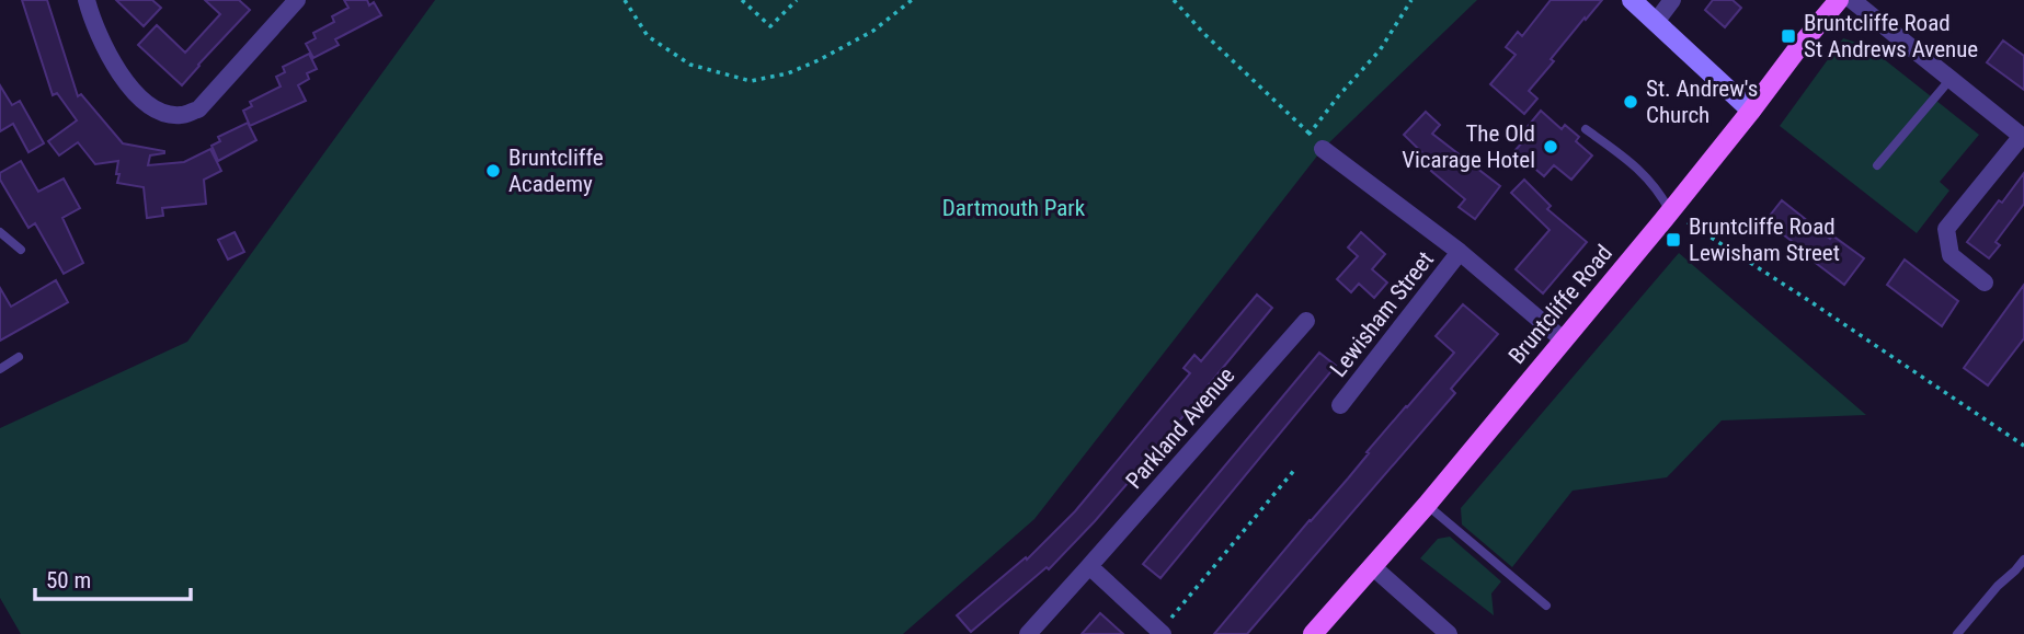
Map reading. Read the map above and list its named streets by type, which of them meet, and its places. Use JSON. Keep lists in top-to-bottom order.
{
  "streets": {
    "main road": ["Bruntcliffe Road"],
    "street": ["Lewisham Street", "Parkland Avenue"]
  },
  "crossings": [
    ["Bruntcliffe Road", "Lewisham Street"]
  ],
  "parks": ["Dartmouth Park"],
  "places": {
    "transit": ["Bruntcliffe Road St Andrews Avenue", "Bruntcliffe Road Lewisham Street"],
    "other": ["St. Andrew's Church", "The Old Vicarage Hotel", "Bruntcliffe Academy"]
  },
  "scale_bar": "50 m"
}
